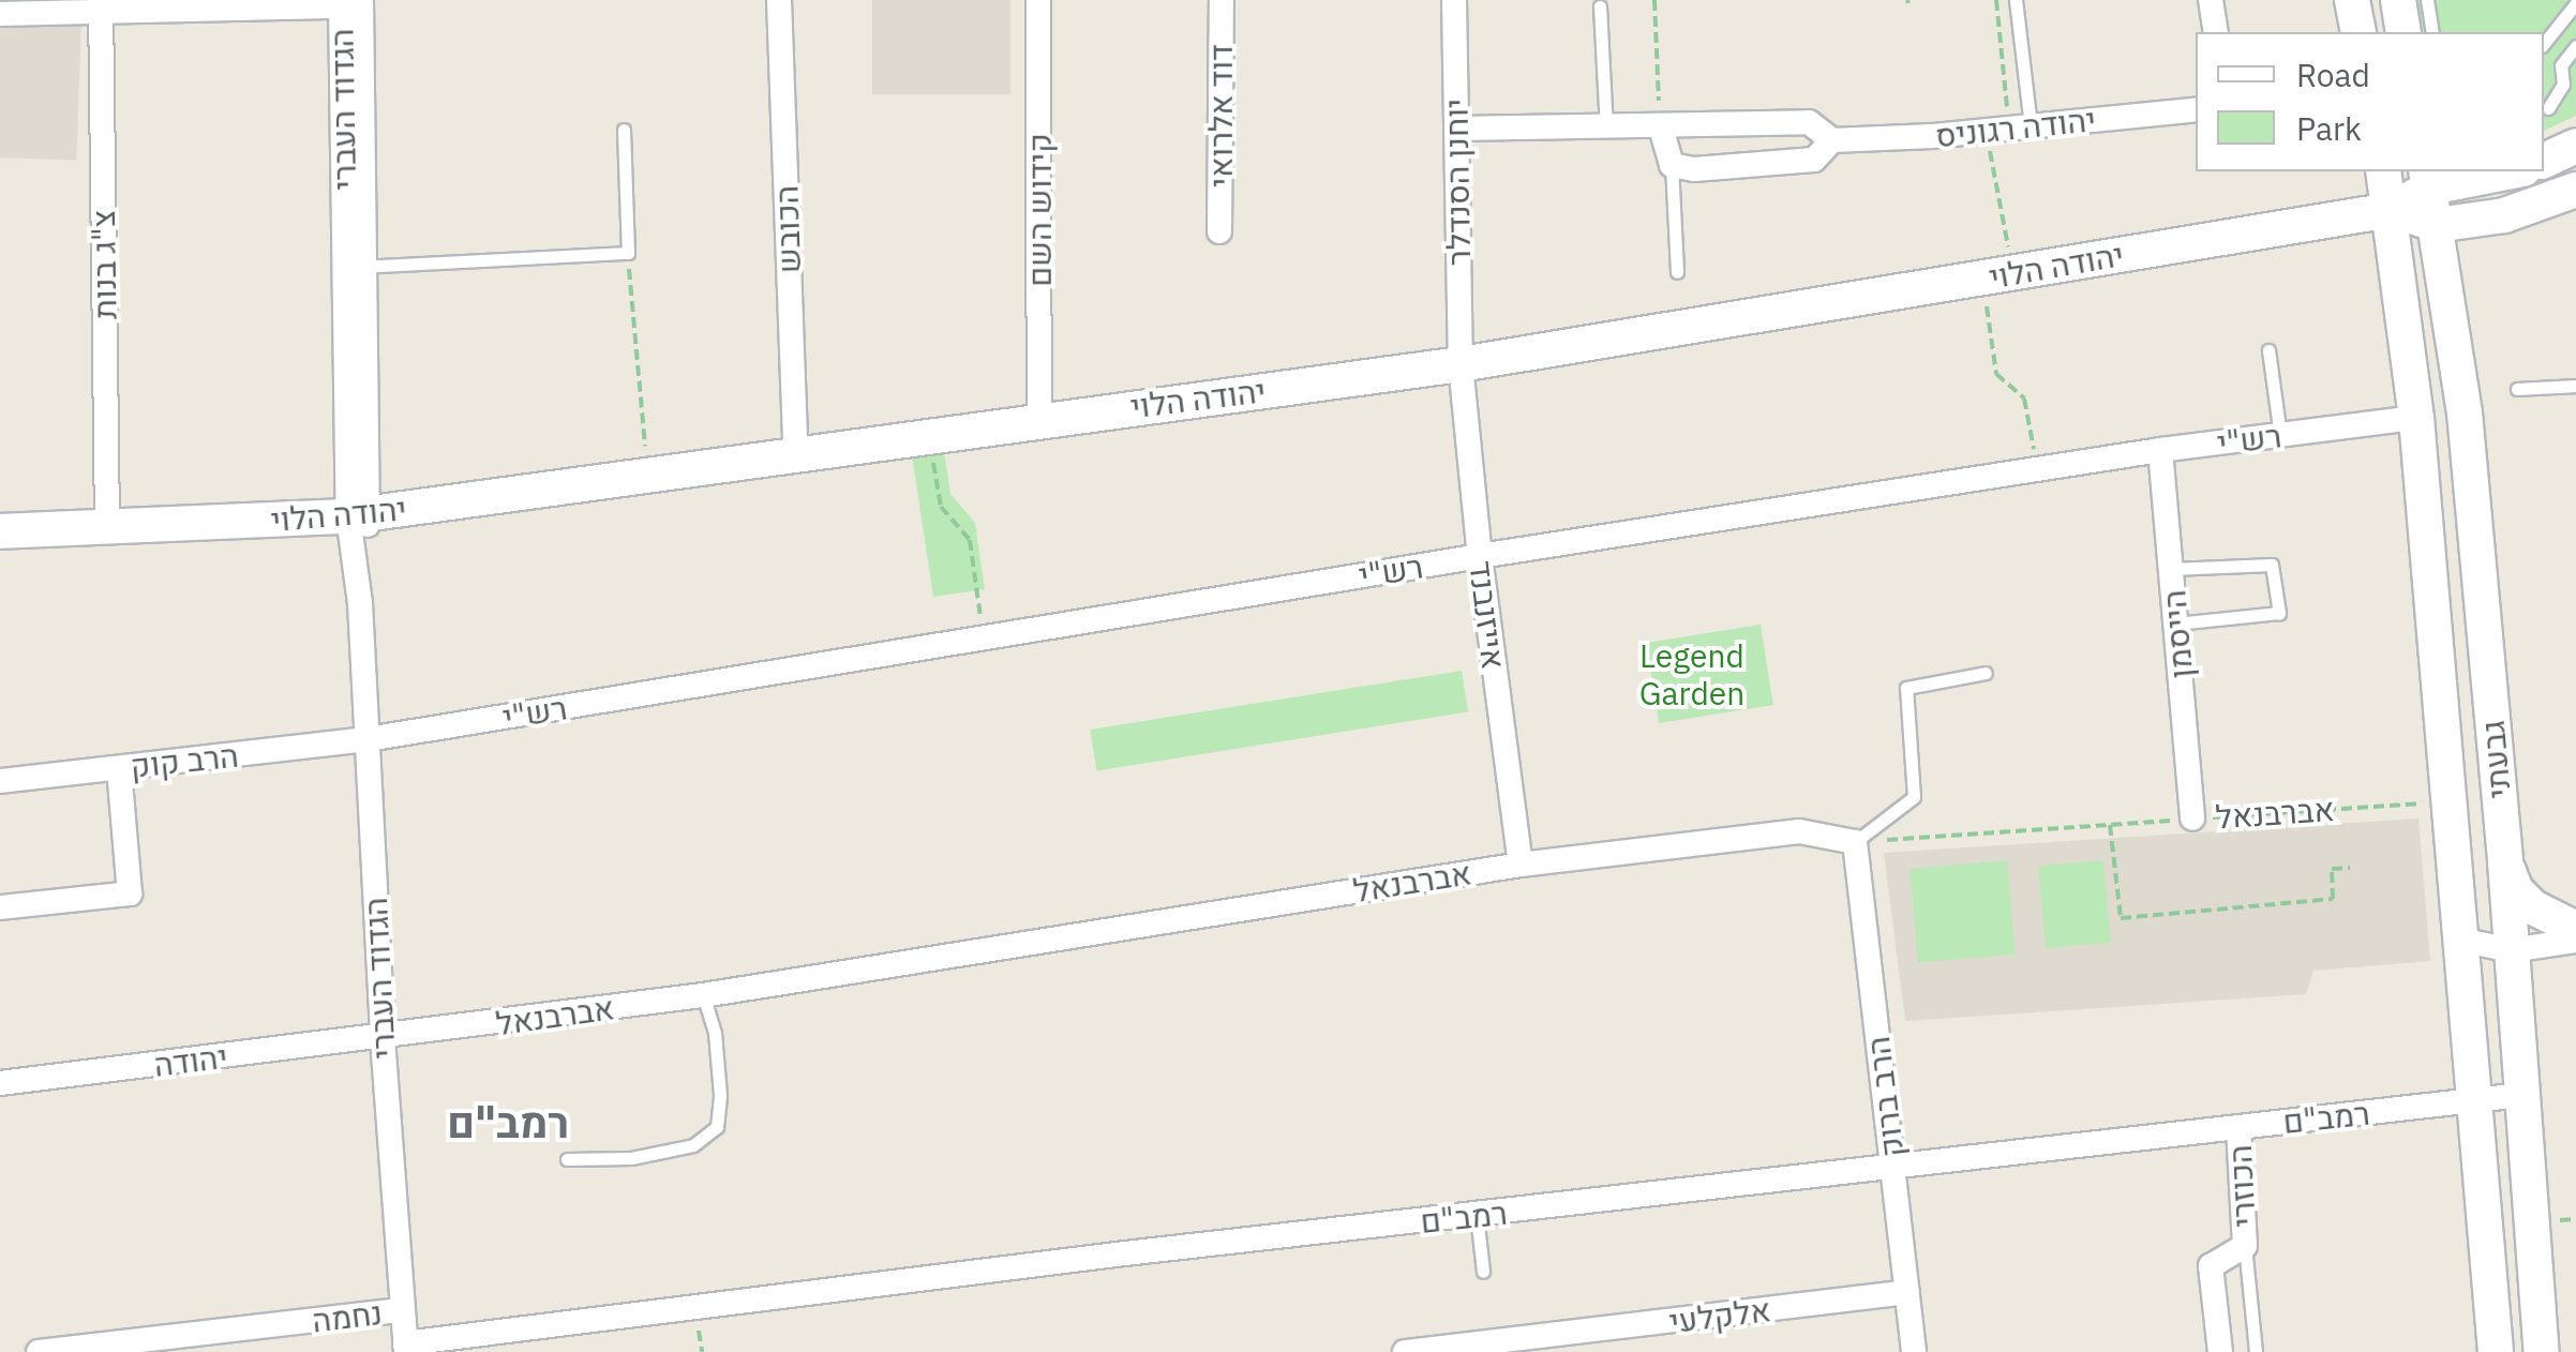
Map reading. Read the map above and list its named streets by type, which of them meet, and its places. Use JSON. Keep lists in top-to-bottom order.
{
  "streets": {
    "street": [
      "הגדוד העברי",
      "דוד אלרואי",
      "יהודה רגוניס",
      "יוחנן הסנדלר",
      "קידוש השם",
      "הכובש",
      "צ\"ג בנות",
      "יהודה הלוי",
      "רש\"י",
      "אייזנבנד",
      "הייסמן",
      "גבעתי",
      "הרב קוק",
      "אברבנאל",
      "יהודה",
      "הרב ברוק",
      "רמב\"ם",
      "הכוזרי",
      "אלקלעי",
      "נחמה"
    ]
  },
  "crossings": [
    ["הגדוד העברי", "יהודה הלוי"],
    ["הגדוד העברי", "רש\"י"],
    ["הגדוד העברי", "הרב קוק"],
    ["הגדוד העברי", "אברבנאל"],
    ["הגדוד העברי", "יהודה"],
    ["הגדוד העברי", "רמב\"ם"],
    ["הגדוד העברי", "נחמה"],
    ["יהודה רגוניס", "יוחנן הסנדלר"],
    ["יוחנן הסנדלר", "יהודה הלוי"],
    ["יוחנן הסנדלר", "אייזנבנד"],
    ["קידוש השם", "יהודה הלוי"],
    ["הכובש", "יהודה הלוי"],
    ["צ\"ג בנות", "יהודה הלוי"],
    ["יהודה הלוי", "אייזנבנד"],
    ["יהודה הלוי", "גבעתי"],
    ["רש\"י", "אייזנבנד"],
    ["רש\"י", "הייסמן"],
    ["רש\"י", "גבעתי"],
    ["רש\"י", "הרב קוק"],
    ["אייזנבנד", "אברבנאל"],
    ["הייסמן", "אברבנאל"],
    ["גבעתי", "אברבנאל"],
    ["גבעתי", "רמב\"ם"],
    ["אברבנאל", "יהודה"],
    ["אברבנאל", "הרב ברוק"],
    ["הרב ברוק", "רמב\"ם"],
    ["הרב ברוק", "אלקלעי"],
    ["רמב\"ם", "הכוזרי"]
  ],
  "districts": ["רמב\"ם"],
  "parks": ["Legend Garden"],
  "legend": ["Road", "Park"]
}
